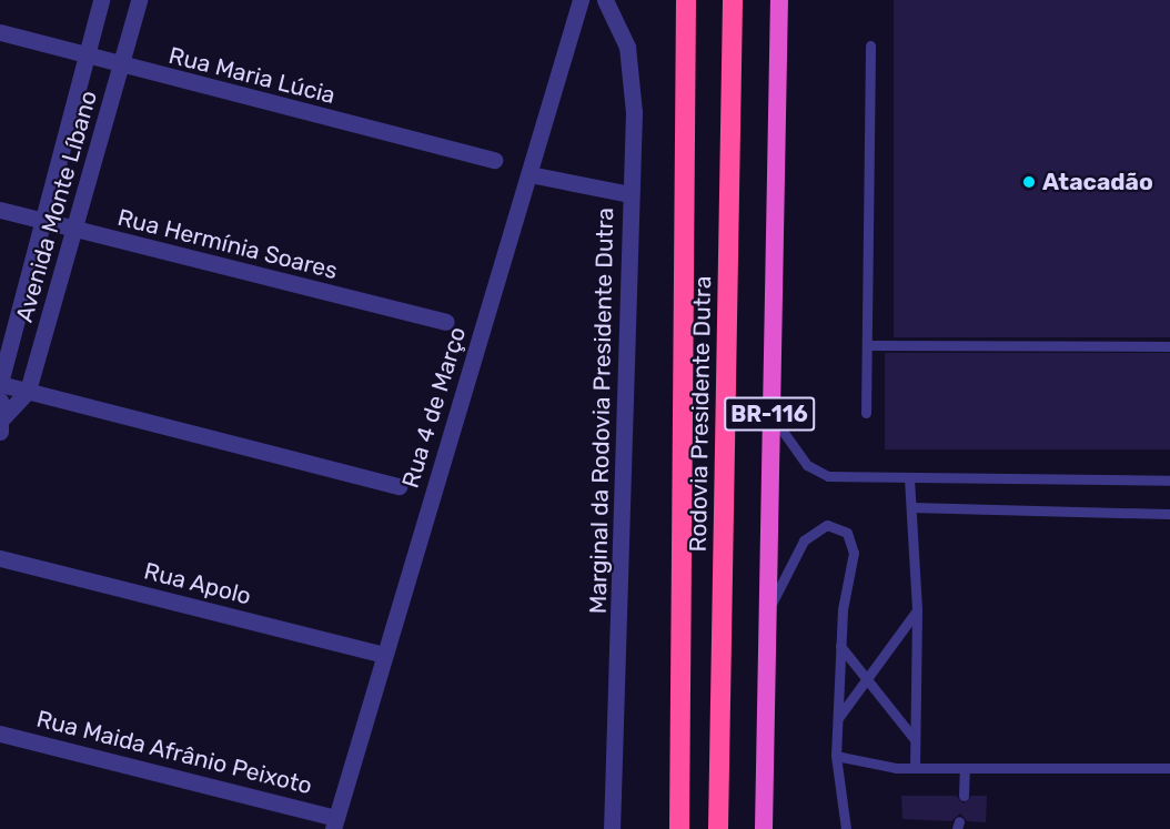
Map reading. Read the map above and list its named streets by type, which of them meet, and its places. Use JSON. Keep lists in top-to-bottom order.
{
  "streets": {
    "highway": ["Rodovia Presidente Dutra", "BR-116"],
    "street": [
      "Rua Maria Lúcia",
      "Avenida Monte Líbano",
      "Rua Hermínia Soares",
      "Rua 4 de Março",
      "Marginal da Rodovia Presidente Dutra",
      "Rua Apolo",
      "Rua Maida Afrânio Peixoto"
    ]
  },
  "crossings": [
    ["Rua Maria Lúcia", "Avenida Monte Líbano"],
    ["Avenida Monte Líbano", "Rua Hermínia Soares"],
    ["Rua 4 de Março", "Rua Apolo"],
    ["Rua 4 de Março", "Rua Maida Afrânio Peixoto"]
  ],
  "places": ["Atacadão"]
}
